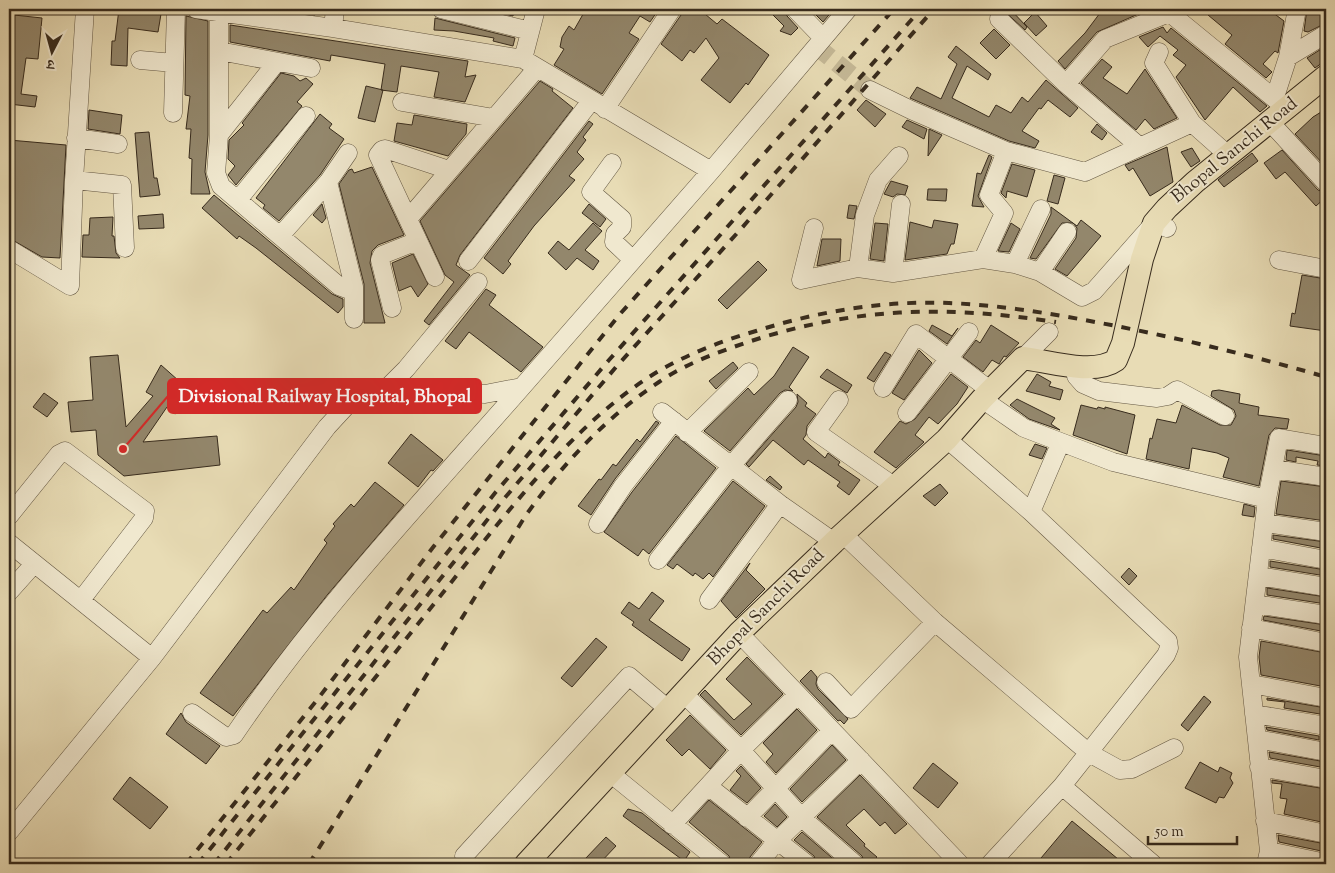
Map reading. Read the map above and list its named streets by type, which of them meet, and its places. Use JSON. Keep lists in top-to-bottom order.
{
  "streets": {
    "main road": ["Bhopal Sanchi Road"]
  },
  "places": ["Divisional Railway Hospital, Bhopal"],
  "scale_bar": "50 m",
  "north": "bottom"
}
